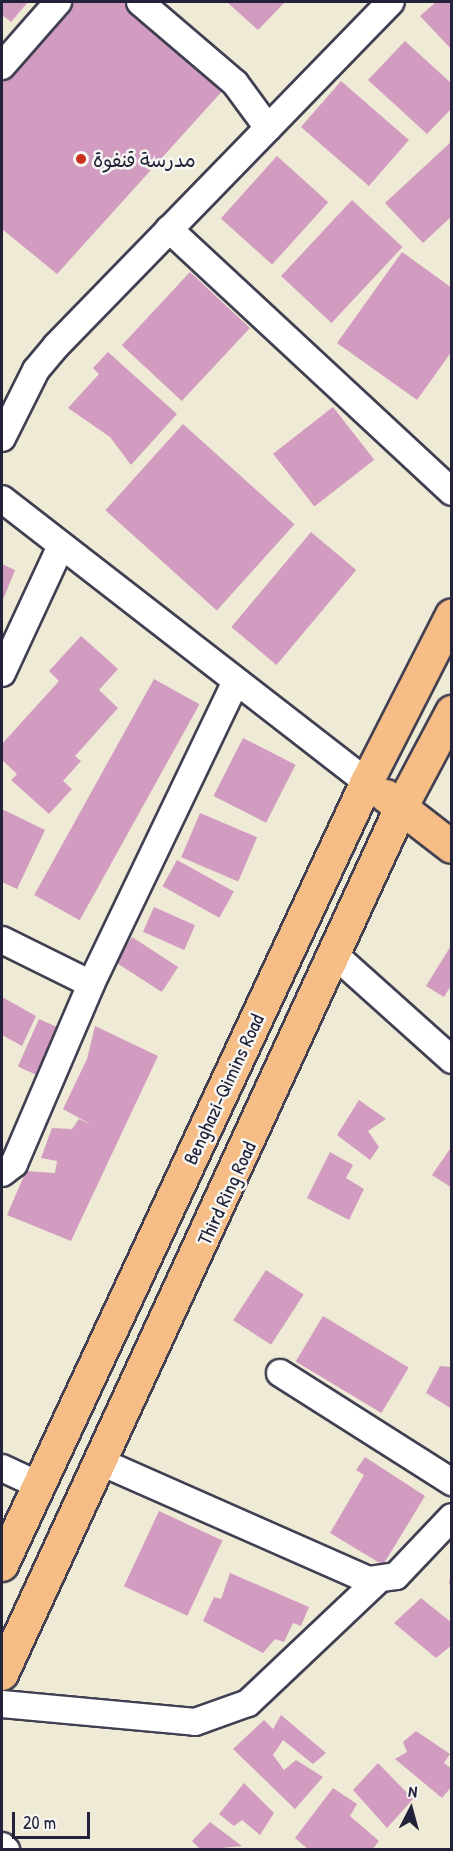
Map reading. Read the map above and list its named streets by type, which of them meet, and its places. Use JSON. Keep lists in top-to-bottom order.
{
  "streets": {
    "main road": ["Benghazi-Qimins Road", "Third Ring Road"]
  },
  "places": ["مدرسة قنفوة"],
  "scale_bar": "20 m",
  "north": "top"
}
